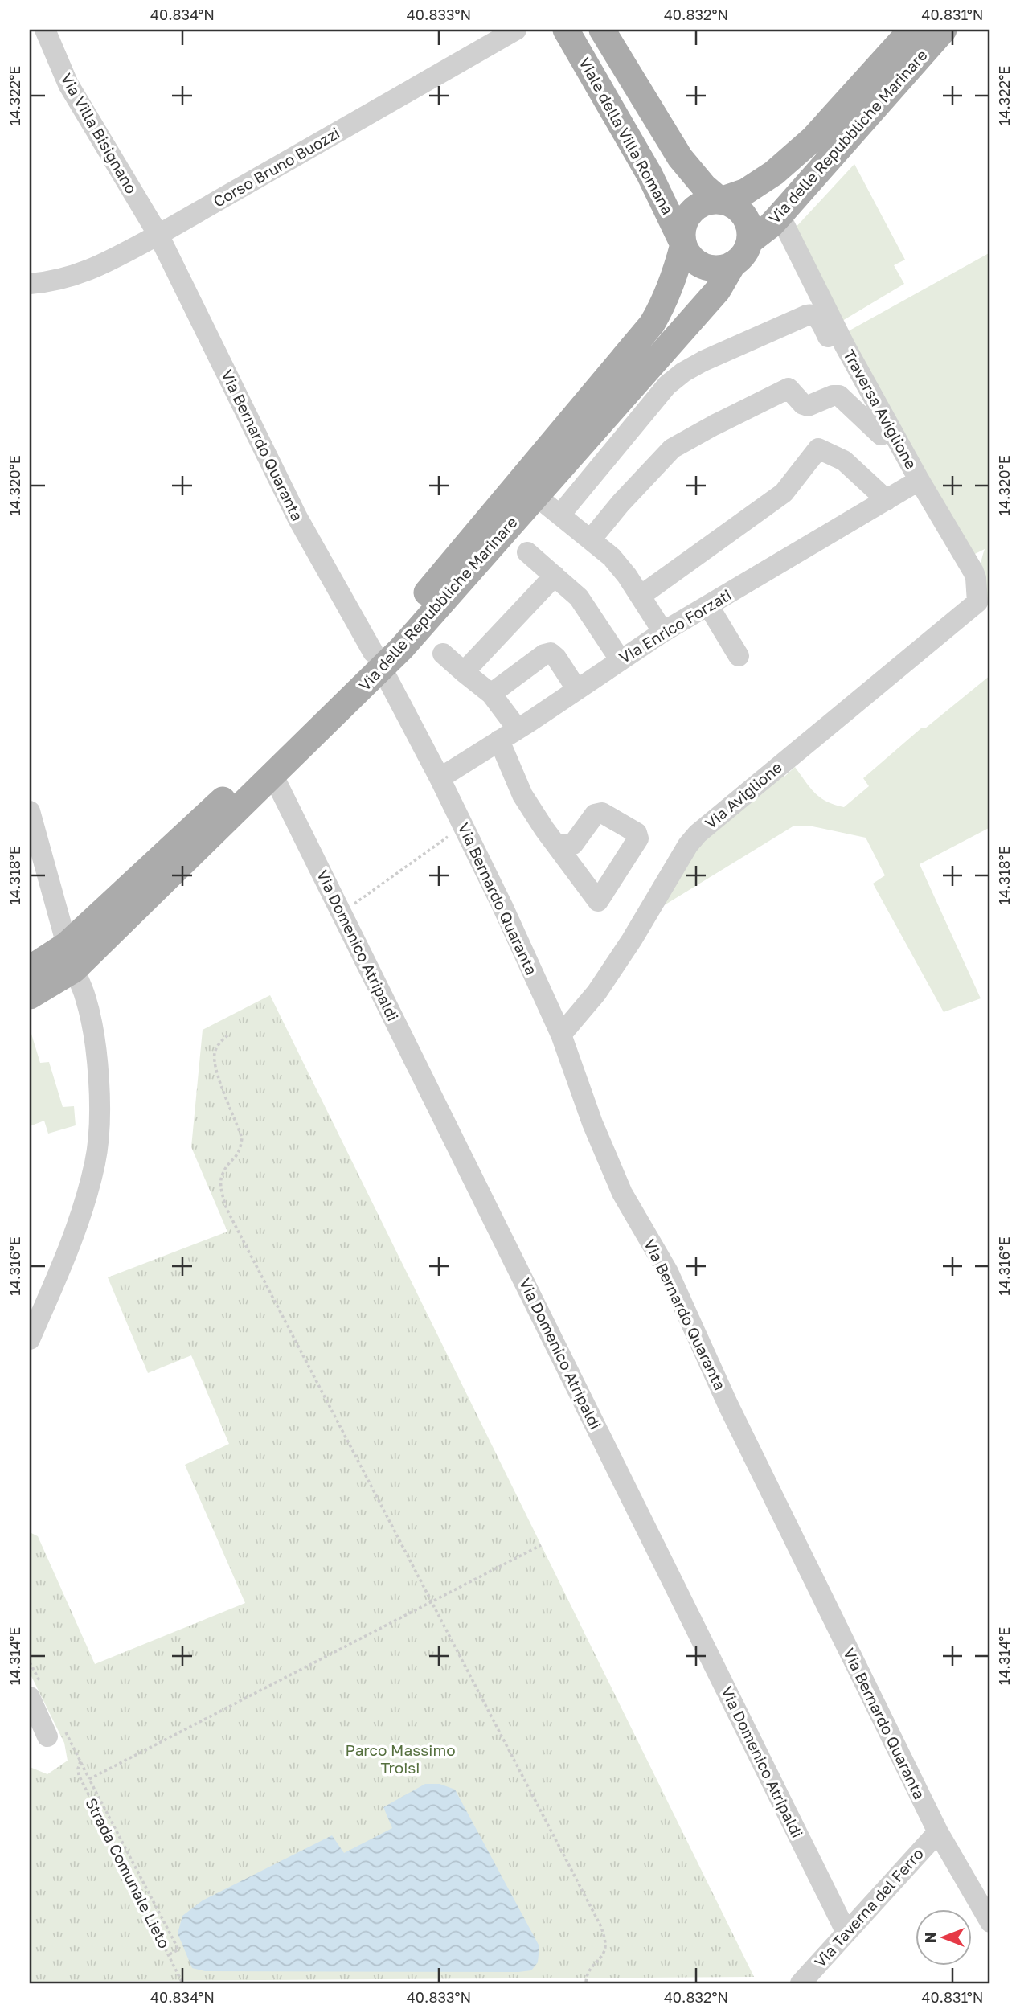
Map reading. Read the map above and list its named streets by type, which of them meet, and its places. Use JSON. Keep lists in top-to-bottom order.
{
  "streets": {
    "main road": ["Viale della Villa Romana", "Via delle Repubbliche Marinare"],
    "street": [
      "Via Villa Bisignano",
      "Corso Bruno Buozzi",
      "Traversa Aviglione",
      "Via Bernardo Quaranta",
      "Via Enrico Forzati",
      "Via Aviglione",
      "Via Domenico Atripaldi",
      "Via Taverna del Ferro"
    ],
    "path": ["Strada Comunale Lieto"]
  },
  "crossings": [
    ["Via Villa Bisignano", "Corso Bruno Buozzi"],
    ["Via Villa Bisignano", "Via Bernardo Quaranta"],
    ["Viale della Villa Romana", "Via delle Repubbliche Marinare"],
    ["Via delle Repubbliche Marinare", "Traversa Aviglione"],
    ["Via delle Repubbliche Marinare", "Via Bernardo Quaranta"],
    ["Via delle Repubbliche Marinare", "Via Domenico Atripaldi"],
    ["Corso Bruno Buozzi", "Via Bernardo Quaranta"],
    ["Traversa Aviglione", "Via Aviglione"],
    ["Via Bernardo Quaranta", "Via Enrico Forzati"],
    ["Via Bernardo Quaranta", "Via Aviglione"],
    ["Via Bernardo Quaranta", "Via Taverna del Ferro"],
    ["Via Domenico Atripaldi", "Via Taverna del Ferro"]
  ],
  "parks": ["Parco Massimo Troisi"],
  "north": "left",
  "coordinates": [
    "40.834°N",
    "40.833°N",
    "40.832°N",
    "40.831°N",
    "14.322°E",
    "14.320°E",
    "14.318°E",
    "14.316°E",
    "14.314°E"
  ]
}
